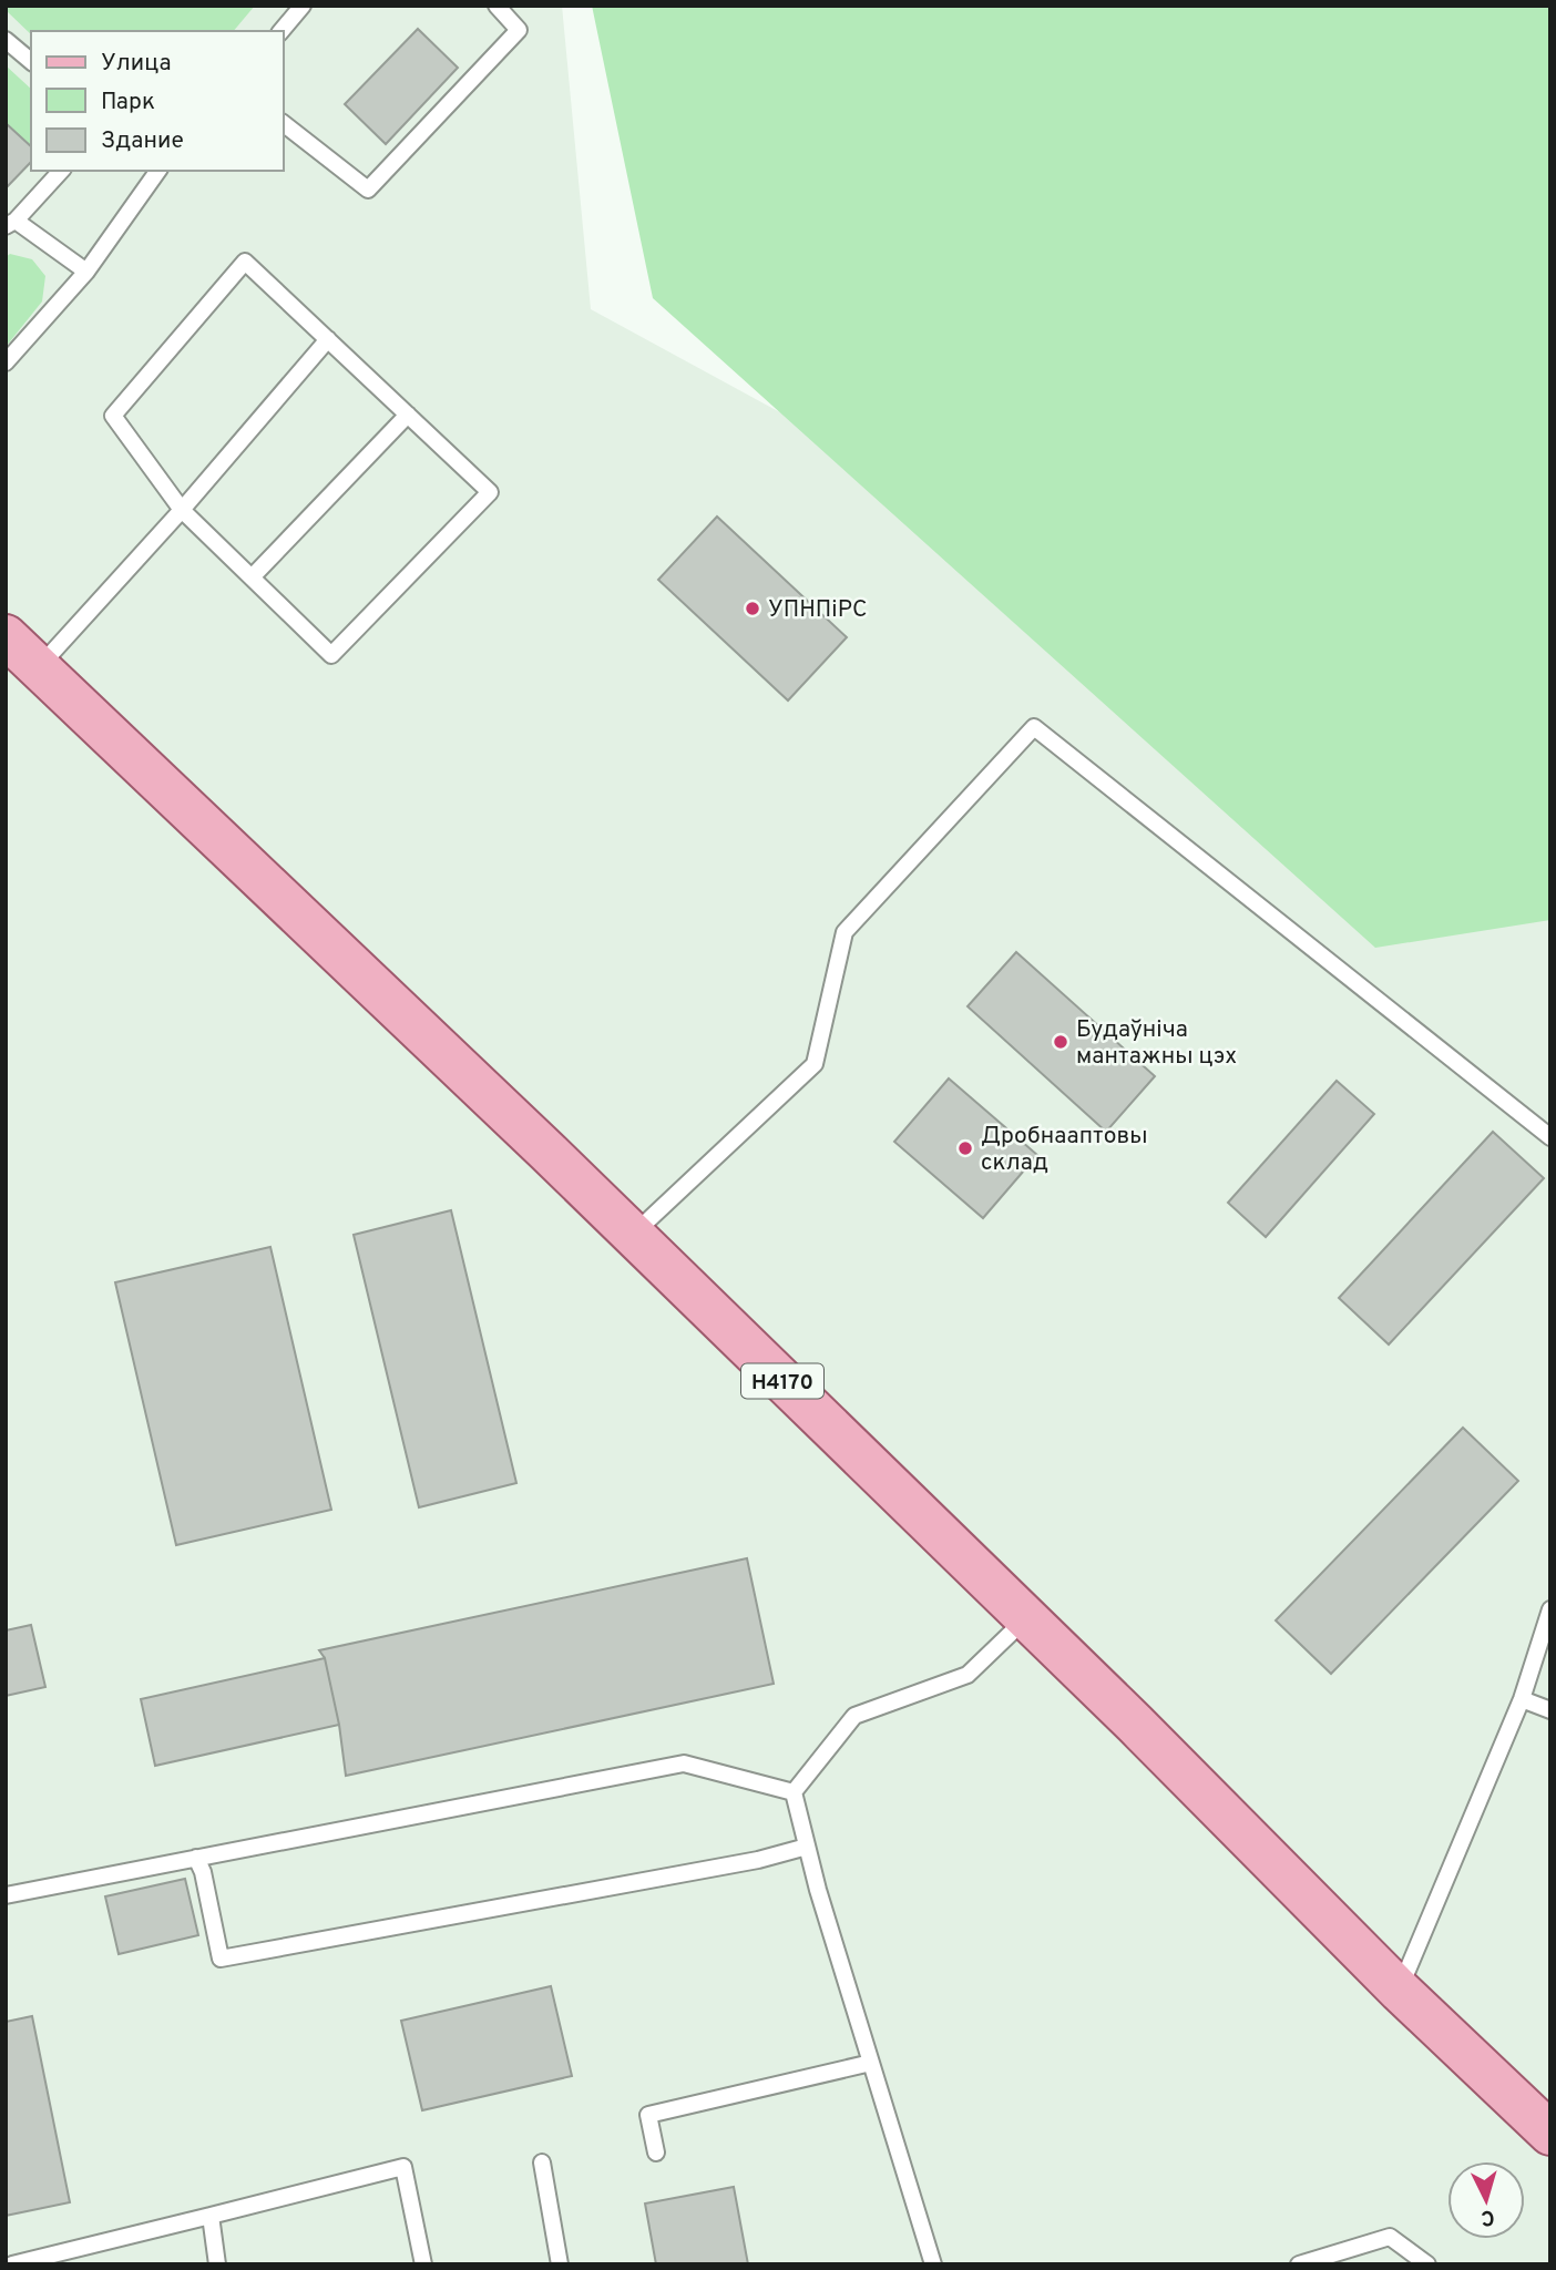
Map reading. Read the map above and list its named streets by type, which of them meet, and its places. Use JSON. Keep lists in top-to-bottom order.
{
  "streets": {
    "main road": ["Н4170"]
  },
  "places": ["УПНПіРС", "Будаўніча мантажны цэх", "Дробнааптовы склад"],
  "legend": ["Улица", "Парк", "Здание"],
  "north": "bottom"
}
